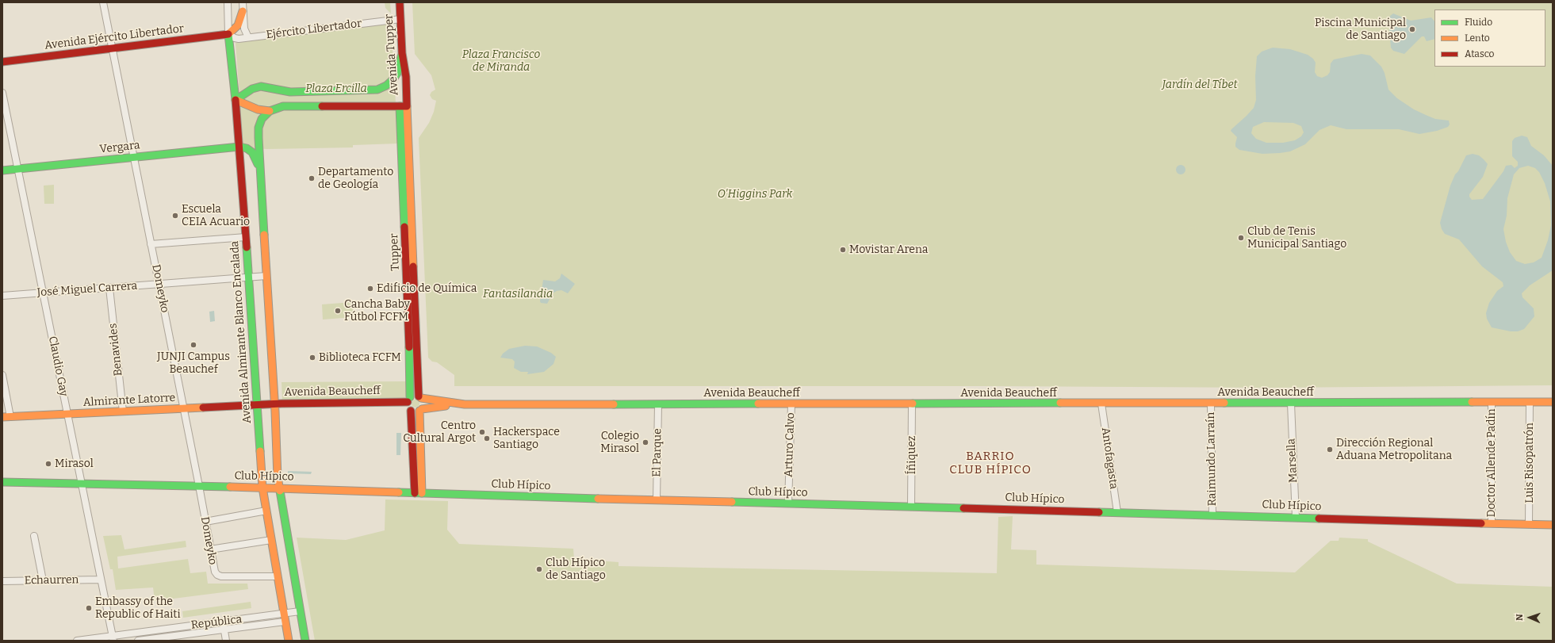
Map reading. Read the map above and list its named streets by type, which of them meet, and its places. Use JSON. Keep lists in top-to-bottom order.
{
  "streets": {
    "main road": [
      "Avenida Ejército Libertador",
      "Avenida Tupper",
      "Vergara",
      "Tupper",
      "Avenida Almirante Blanco Encalada",
      "Avenida Beaucheff",
      "Almirante Latorre",
      "Club Hípico"
    ],
    "street": [
      "Ejército Libertador",
      "Domeyko",
      "José Miguel Carrera",
      "Benavides",
      "Claudio Gay",
      "Arturo Calvo",
      "El Parque",
      "Íñiquez",
      "Antofagasta",
      "Raimundo Larraín",
      "Marsella",
      "Doctor Allende Padín",
      "Luis Risopatrón",
      "Echaurren",
      "República"
    ]
  },
  "crossings": [
    ["Ejército Libertador", "Avenida Ejército Libertador"],
    ["Ejército Libertador", "Avenida Tupper"],
    ["Ejército Libertador", "Avenida Almirante Blanco Encalada"],
    ["Avenida Ejército Libertador", "Domeyko"],
    ["Avenida Ejército Libertador", "Avenida Almirante Blanco Encalada"],
    ["Avenida Tupper", "Tupper"],
    ["Vergara", "Domeyko"],
    ["Vergara", "Avenida Almirante Blanco Encalada"],
    ["Vergara", "Claudio Gay"],
    ["Tupper", "Avenida Beaucheff"],
    ["Domeyko", "José Miguel Carrera"],
    ["Domeyko", "Avenida Almirante Blanco Encalada"],
    ["Domeyko", "Almirante Latorre"],
    ["Domeyko", "Club Hípico"],
    ["José Miguel Carrera", "Avenida Almirante Blanco Encalada"],
    ["José Miguel Carrera", "Benavides"],
    ["José Miguel Carrera", "Claudio Gay"],
    ["Avenida Almirante Blanco Encalada", "Avenida Beaucheff"],
    ["Avenida Almirante Blanco Encalada", "Almirante Latorre"],
    ["Avenida Almirante Blanco Encalada", "Club Hípico"],
    ["Avenida Almirante Blanco Encalada", "República"],
    ["Benavides", "Almirante Latorre"],
    ["Claudio Gay", "Almirante Latorre"],
    ["Claudio Gay", "Club Hípico"],
    ["Claudio Gay", "Echaurren"],
    ["Claudio Gay", "República"],
    ["Avenida Beaucheff", "Almirante Latorre"],
    ["Avenida Beaucheff", "Arturo Calvo"],
    ["Avenida Beaucheff", "El Parque"],
    ["Avenida Beaucheff", "Íñiquez"],
    ["Avenida Beaucheff", "Antofagasta"],
    ["Avenida Beaucheff", "Raimundo Larraín"],
    ["Avenida Beaucheff", "Marsella"],
    ["Avenida Beaucheff", "Doctor Allende Padín"],
    ["Avenida Beaucheff", "Luis Risopatrón"],
    ["Arturo Calvo", "Club Hípico"],
    ["El Parque", "Club Hípico"],
    ["Íñiquez", "Club Hípico"],
    ["Antofagasta", "Club Hípico"],
    ["Raimundo Larraín", "Club Hípico"],
    ["Marsella", "Club Hípico"],
    ["Doctor Allende Padín", "Club Hípico"],
    ["Luis Risopatrón", "Club Hípico"]
  ],
  "districts": ["BARRIO CLUB HÍPICO"],
  "parks": [
    "Plaza Francisco de Miranda",
    "Jardín del Tíbet",
    "Plaza Ercilla",
    "O'Higgins Park",
    "Fantasilandia"
  ],
  "places": [
    "Piscina Municipal de Santiago",
    "Departamento de Geología",
    "Escuela CEIA Acuario",
    "Club de Tenis Municipal Santiago",
    "Movistar Arena",
    "Edificio de Química",
    "Cancha Baby Fútbol FCFM",
    "JUNJI Campus Beauchef",
    "Biblioteca FCFM",
    "Centro Cultural Argot",
    "Hackerspace Santiago",
    "Colegio Mirasol",
    "Dirección Regional Aduana Metropolitana",
    "Mirasol",
    "Club Hípico de Santiago",
    "Embassy of the Republic of Haiti"
  ],
  "legend": ["Fluido", "Lento", "Atasco"],
  "north": "left"
}
